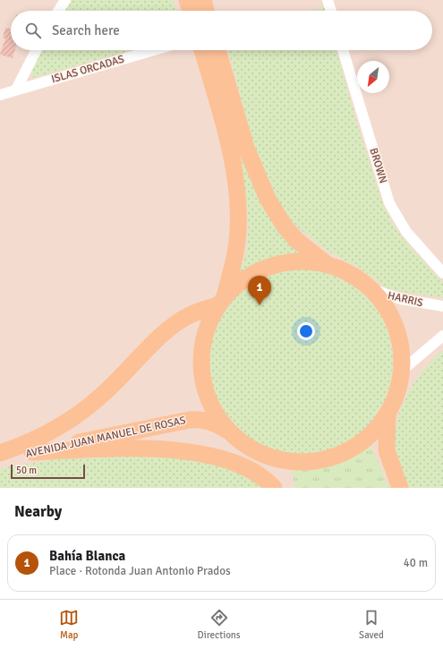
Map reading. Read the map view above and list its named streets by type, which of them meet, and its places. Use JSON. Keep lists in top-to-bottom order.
{
  "streets": {
    "main road": ["AVENIDA JUAN MANUEL DE ROSAS"],
    "street": ["ISLAS ORCADAS", "BROWN", "HARRIS"]
  },
  "scale_bar": "50 m",
  "north": "bottom left",
  "page": {
    "search": "Search here",
    "pins": "1",
    "scale": "50 m",
    "heading": "Nearby",
    "list": [
      {
        "mark": "1",
        "name": "Bahía Blanca",
        "note": "Place · Rotonda Juan Antonio Prados",
        "value": "40 m"
      }
    ],
    "nav": ["Map", "Directions", "Saved"]
  }
}
